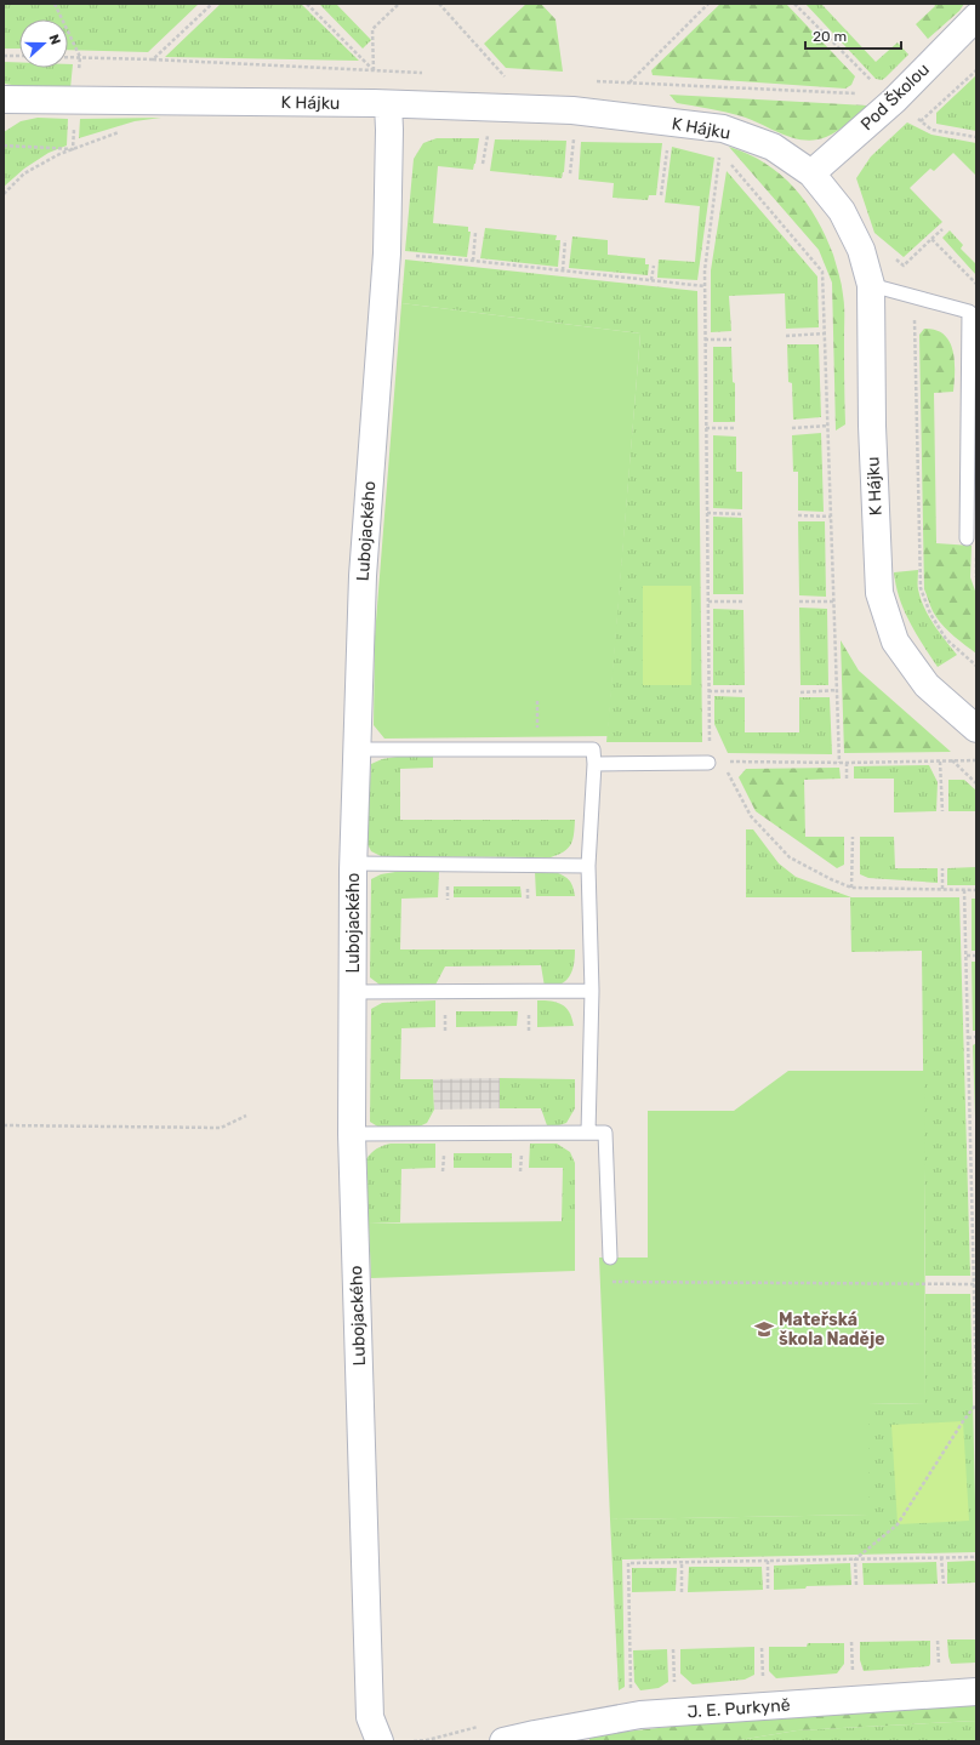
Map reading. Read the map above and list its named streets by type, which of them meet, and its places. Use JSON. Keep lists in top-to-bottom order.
{
  "streets": {
    "street": [
      "Pod Školou",
      "K Hájku",
      "Lubojackého",
      "J. E. Purkyně"
    ]
  },
  "crossings": [
    ["Pod Školou", "K Hájku"],
    ["K Hájku", "Lubojackého"]
  ],
  "places": {
    "school or university": ["Mateřská škola Naděje"]
  },
  "scale_bar": "20 m",
  "north": "right"
}
